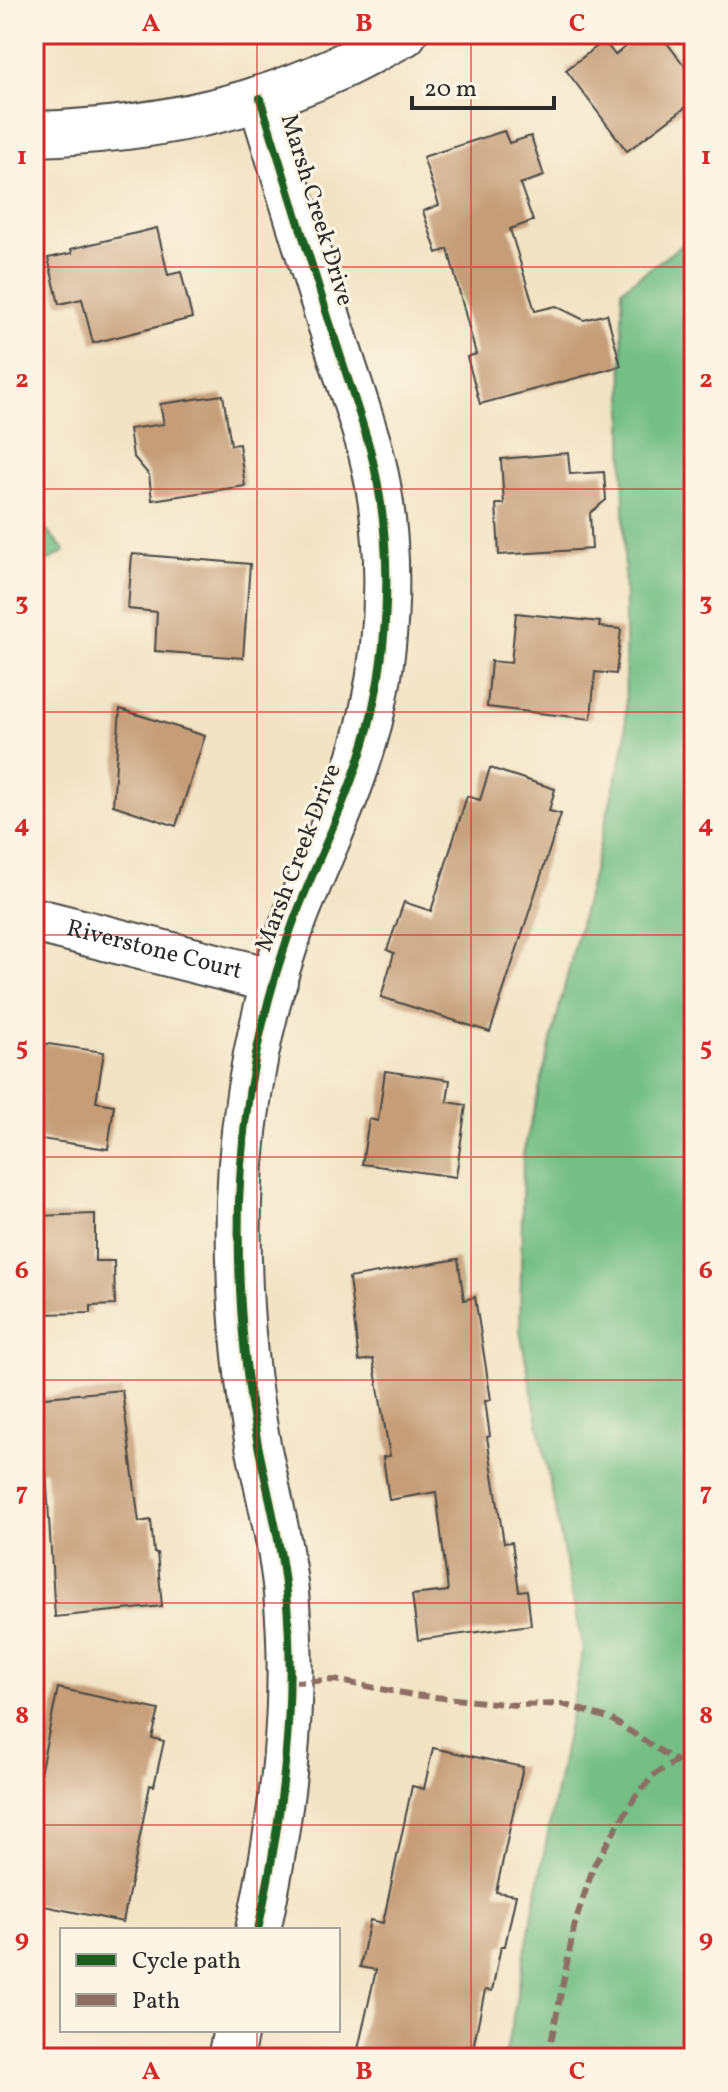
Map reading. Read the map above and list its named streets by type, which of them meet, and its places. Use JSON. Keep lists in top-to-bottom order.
{
  "streets": {
    "street": ["Marsh Creek Drive", "Riverstone Court"]
  },
  "crossings": [
    ["Marsh Creek Drive", "Riverstone Court"]
  ],
  "legend": ["Cycle path", "Path"],
  "scale_bar": "20 m",
  "grid": {
    "columns": ["A", "B", "C"],
    "rows": [
      "1",
      "2",
      "3",
      "4",
      "5",
      "6",
      "7",
      "8",
      "9"
    ]
  }
}
